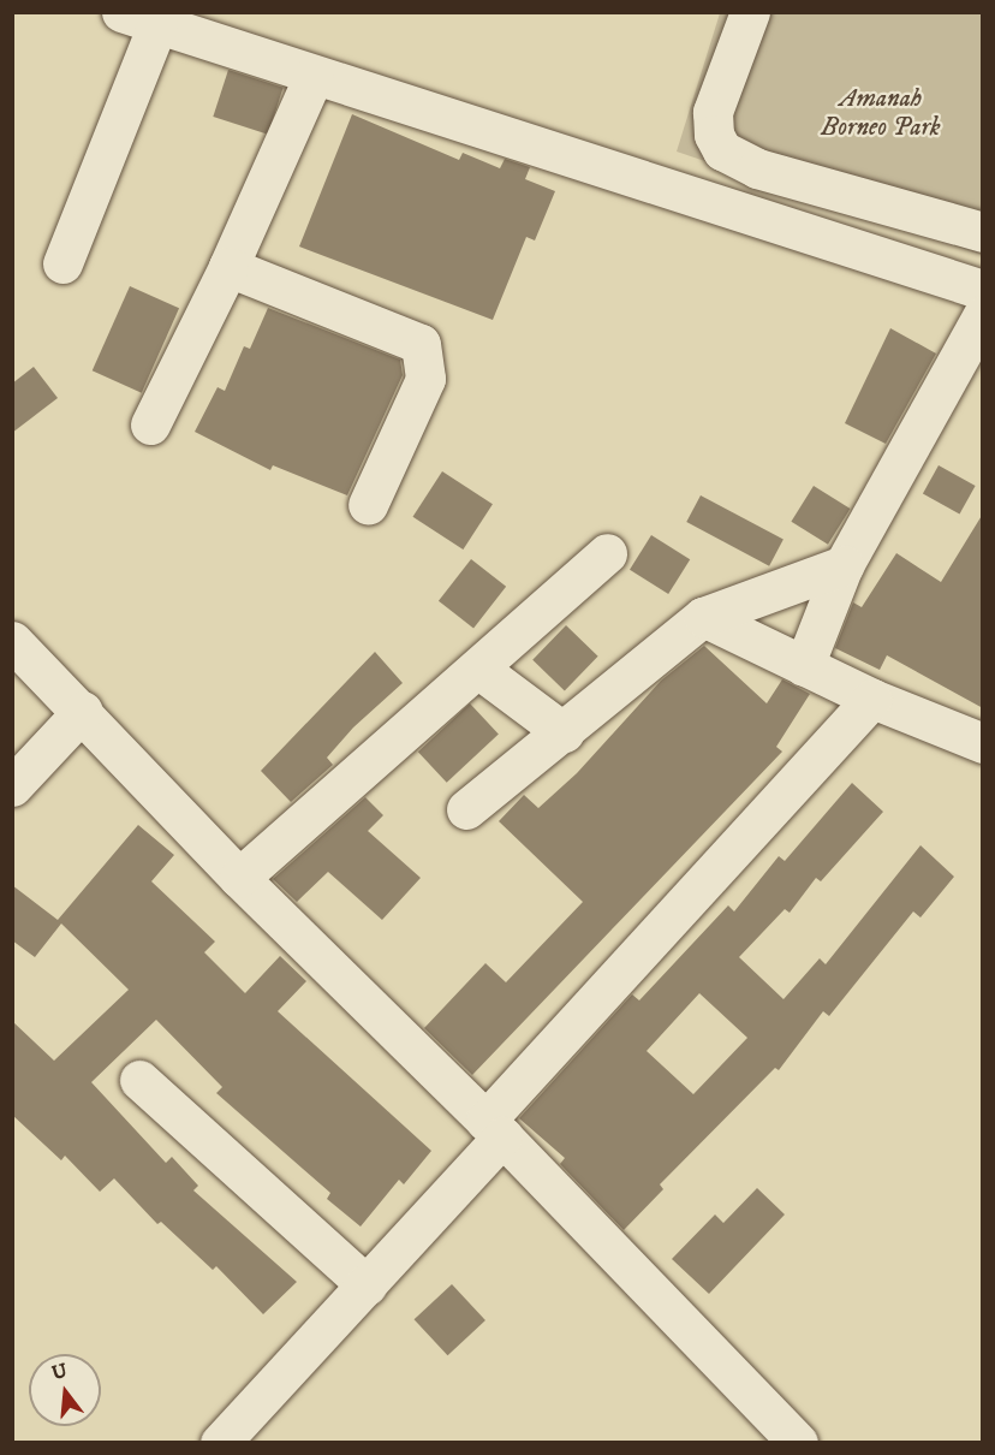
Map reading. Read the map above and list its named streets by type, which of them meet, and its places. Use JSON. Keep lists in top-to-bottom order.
{
  "parks": ["Amanah Borneo Park"],
  "north": "top"
}
